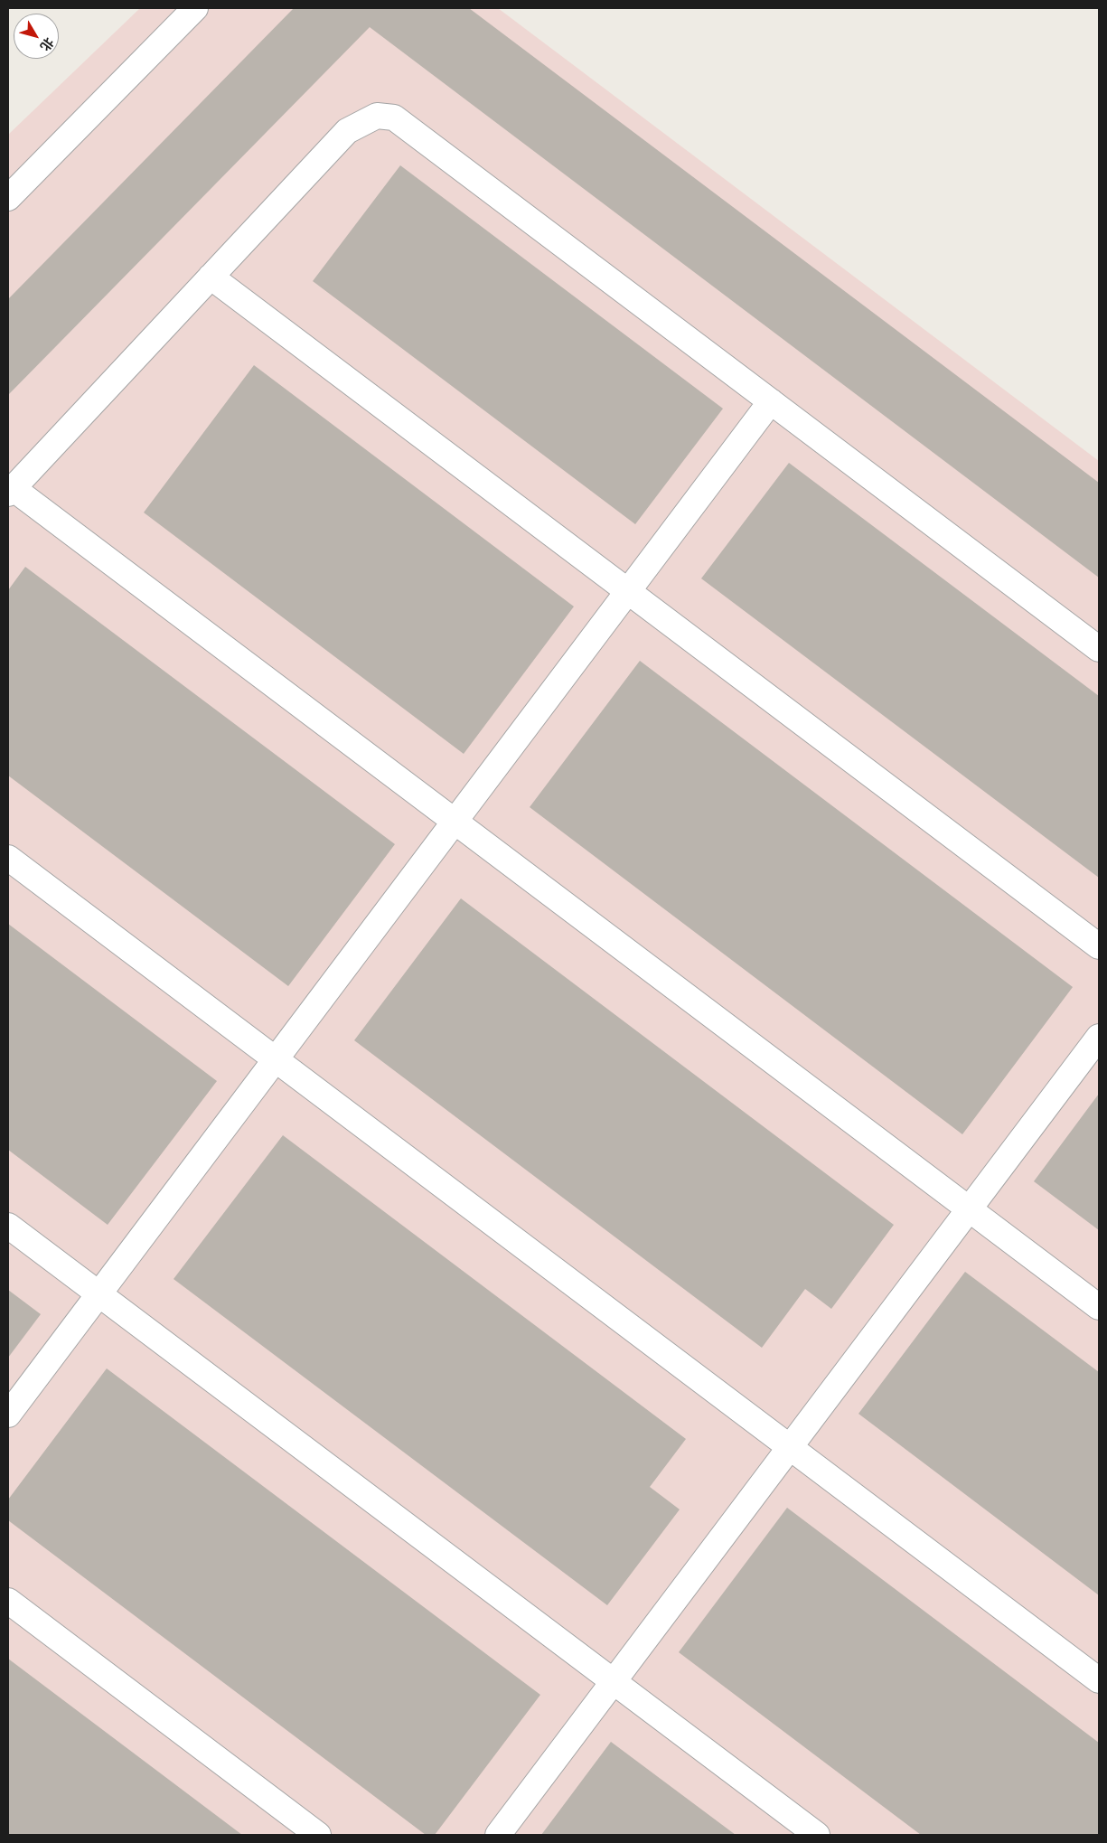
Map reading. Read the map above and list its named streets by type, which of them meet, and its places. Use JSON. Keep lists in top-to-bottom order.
{
  "north": "bottom right"
}
